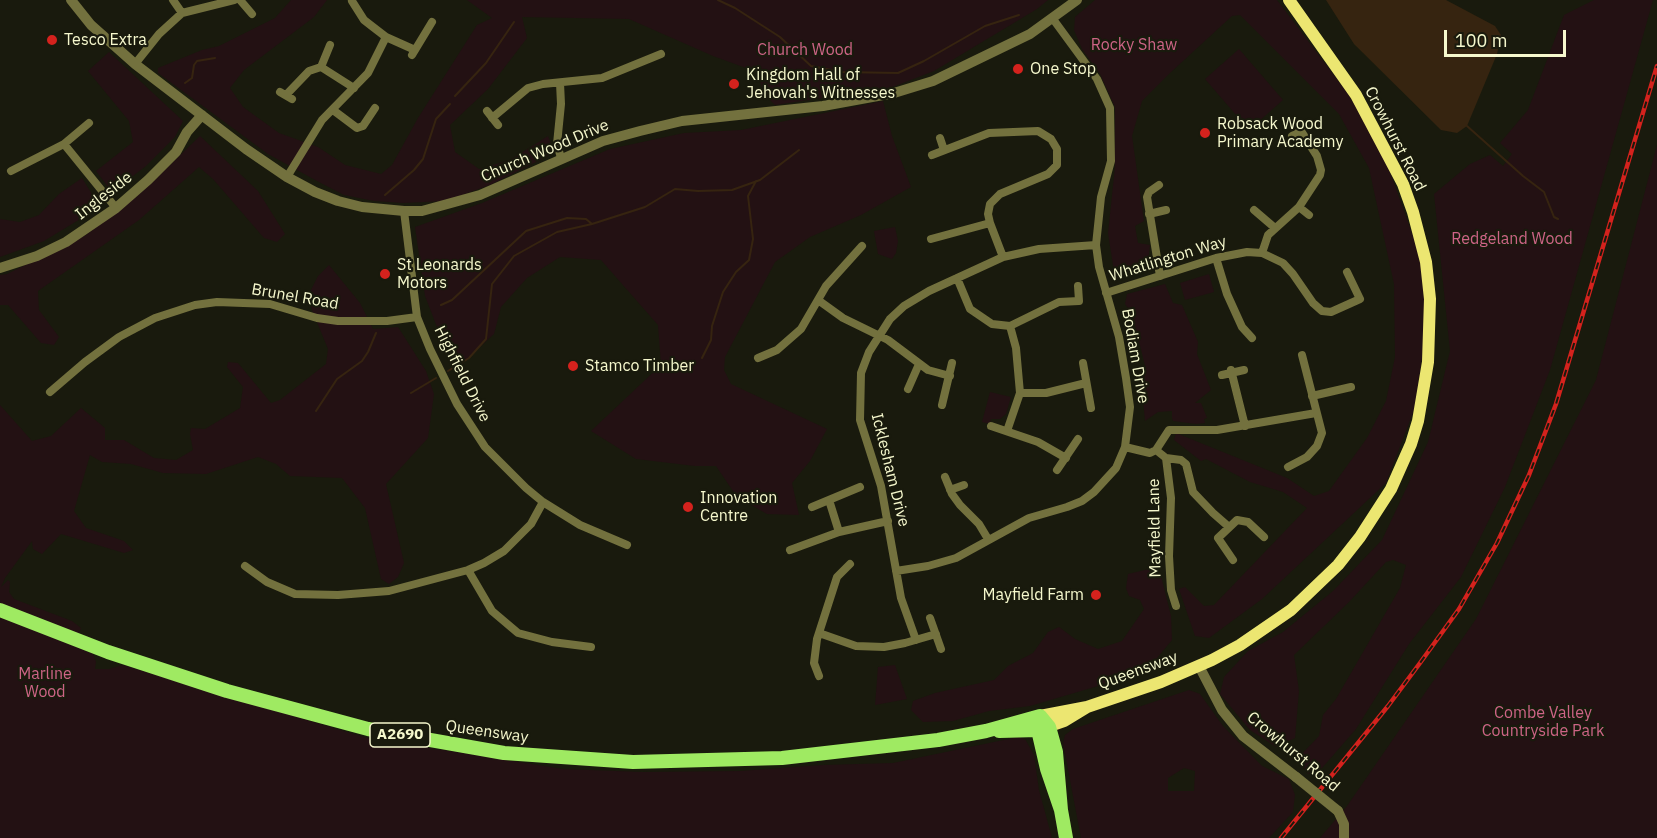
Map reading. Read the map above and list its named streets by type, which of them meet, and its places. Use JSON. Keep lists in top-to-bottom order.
{
  "streets": {
    "main road": ["Crowhurst Road", "Queensway", "A2690"],
    "street": [
      "Church Wood Drive",
      "Ingleside",
      "Whatlington Way",
      "Brunel Road",
      "Bodiam Drive",
      "Highfield Drive",
      "Icklesham Drive",
      "Mayfield Lane"
    ]
  },
  "crossings": [
    ["Crowhurst Road", "Queensway"],
    ["Church Wood Drive", "Ingleside"],
    ["Church Wood Drive", "Bodiam Drive"],
    ["Church Wood Drive", "Highfield Drive"],
    ["Whatlington Way", "Bodiam Drive"],
    ["Brunel Road", "Highfield Drive"],
    ["Bodiam Drive", "Icklesham Drive"]
  ],
  "parks": [
    "Rocky Shaw",
    "Church Wood",
    "Redgeland Wood",
    "Marline Wood",
    "Combe Valley Countryside Park"
  ],
  "places": [
    "Tesco Extra",
    "One Stop",
    "Kingdom Hall of Jehovah's Witnesses",
    "Robsack Wood Primary Academy",
    "St Leonards Motors",
    "Stamco Timber",
    "Innovation Centre",
    "Mayfield Farm"
  ],
  "scale_bar": "100 m"
}
